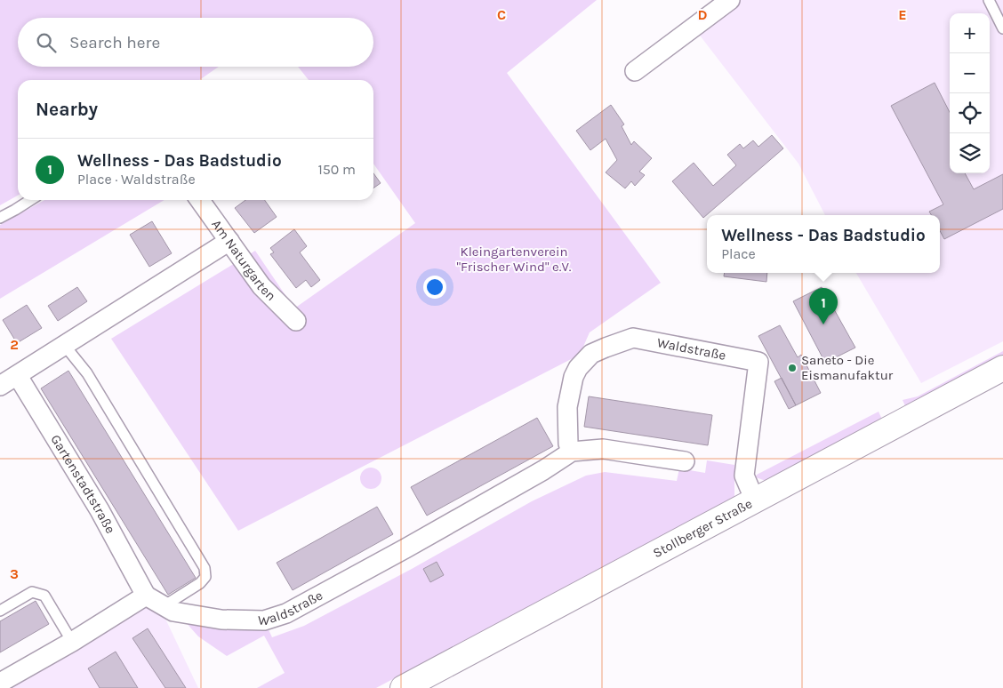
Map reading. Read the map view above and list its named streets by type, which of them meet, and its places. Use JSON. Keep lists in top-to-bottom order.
{
  "streets": {
    "main road": ["Stollberger Straße"],
    "street": ["Am Naturgarten", "Waldstraße", "Gartenstadtstraße"]
  },
  "crossings": [
    ["Waldstraße", "Gartenstadtstraße"],
    ["Waldstraße", "Stollberger Straße"]
  ],
  "parks": ["Kleingartenverein \"Frischer Wind\" e.V."],
  "places": ["Saneto - Die Eismanufaktur"],
  "page": {
    "map_buttons": ["+", "−"],
    "search": "Search here",
    "heading": "Nearby",
    "list": [
      {
        "mark": "1",
        "name": "Wellness - Das Badstudio",
        "note": "Place · Waldstraße",
        "value": "150 m"
      }
    ],
    "popup": ["Wellness - Das Badstudio", "Place"],
    "pins": "1"
  },
  "grid": {
    "columns": ["C", "D", "E"],
    "rows": ["2", "3"]
  }
}
